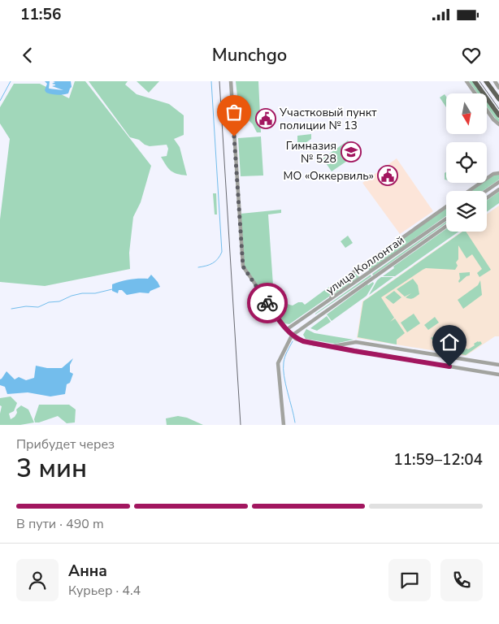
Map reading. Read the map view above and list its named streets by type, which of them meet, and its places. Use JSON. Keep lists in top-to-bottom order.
{
  "streets": {
    "street": ["улица Коллонтай"]
  },
  "places": {
    "public building": ["Участковый пункт полиции № 13", "МО «Оккервиль»"],
    "school or university": ["Гимназия № 528"]
  },
  "north": "bottom",
  "page": {
    "status": "11:56",
    "header": "Munchgo",
    "heading": ["3 мин", "Прибудет через", "11:59–12:04"],
    "panel": ["Анна", "Курьер · 4.4"],
    "bar": "В пути · 490 m"
  }
}
